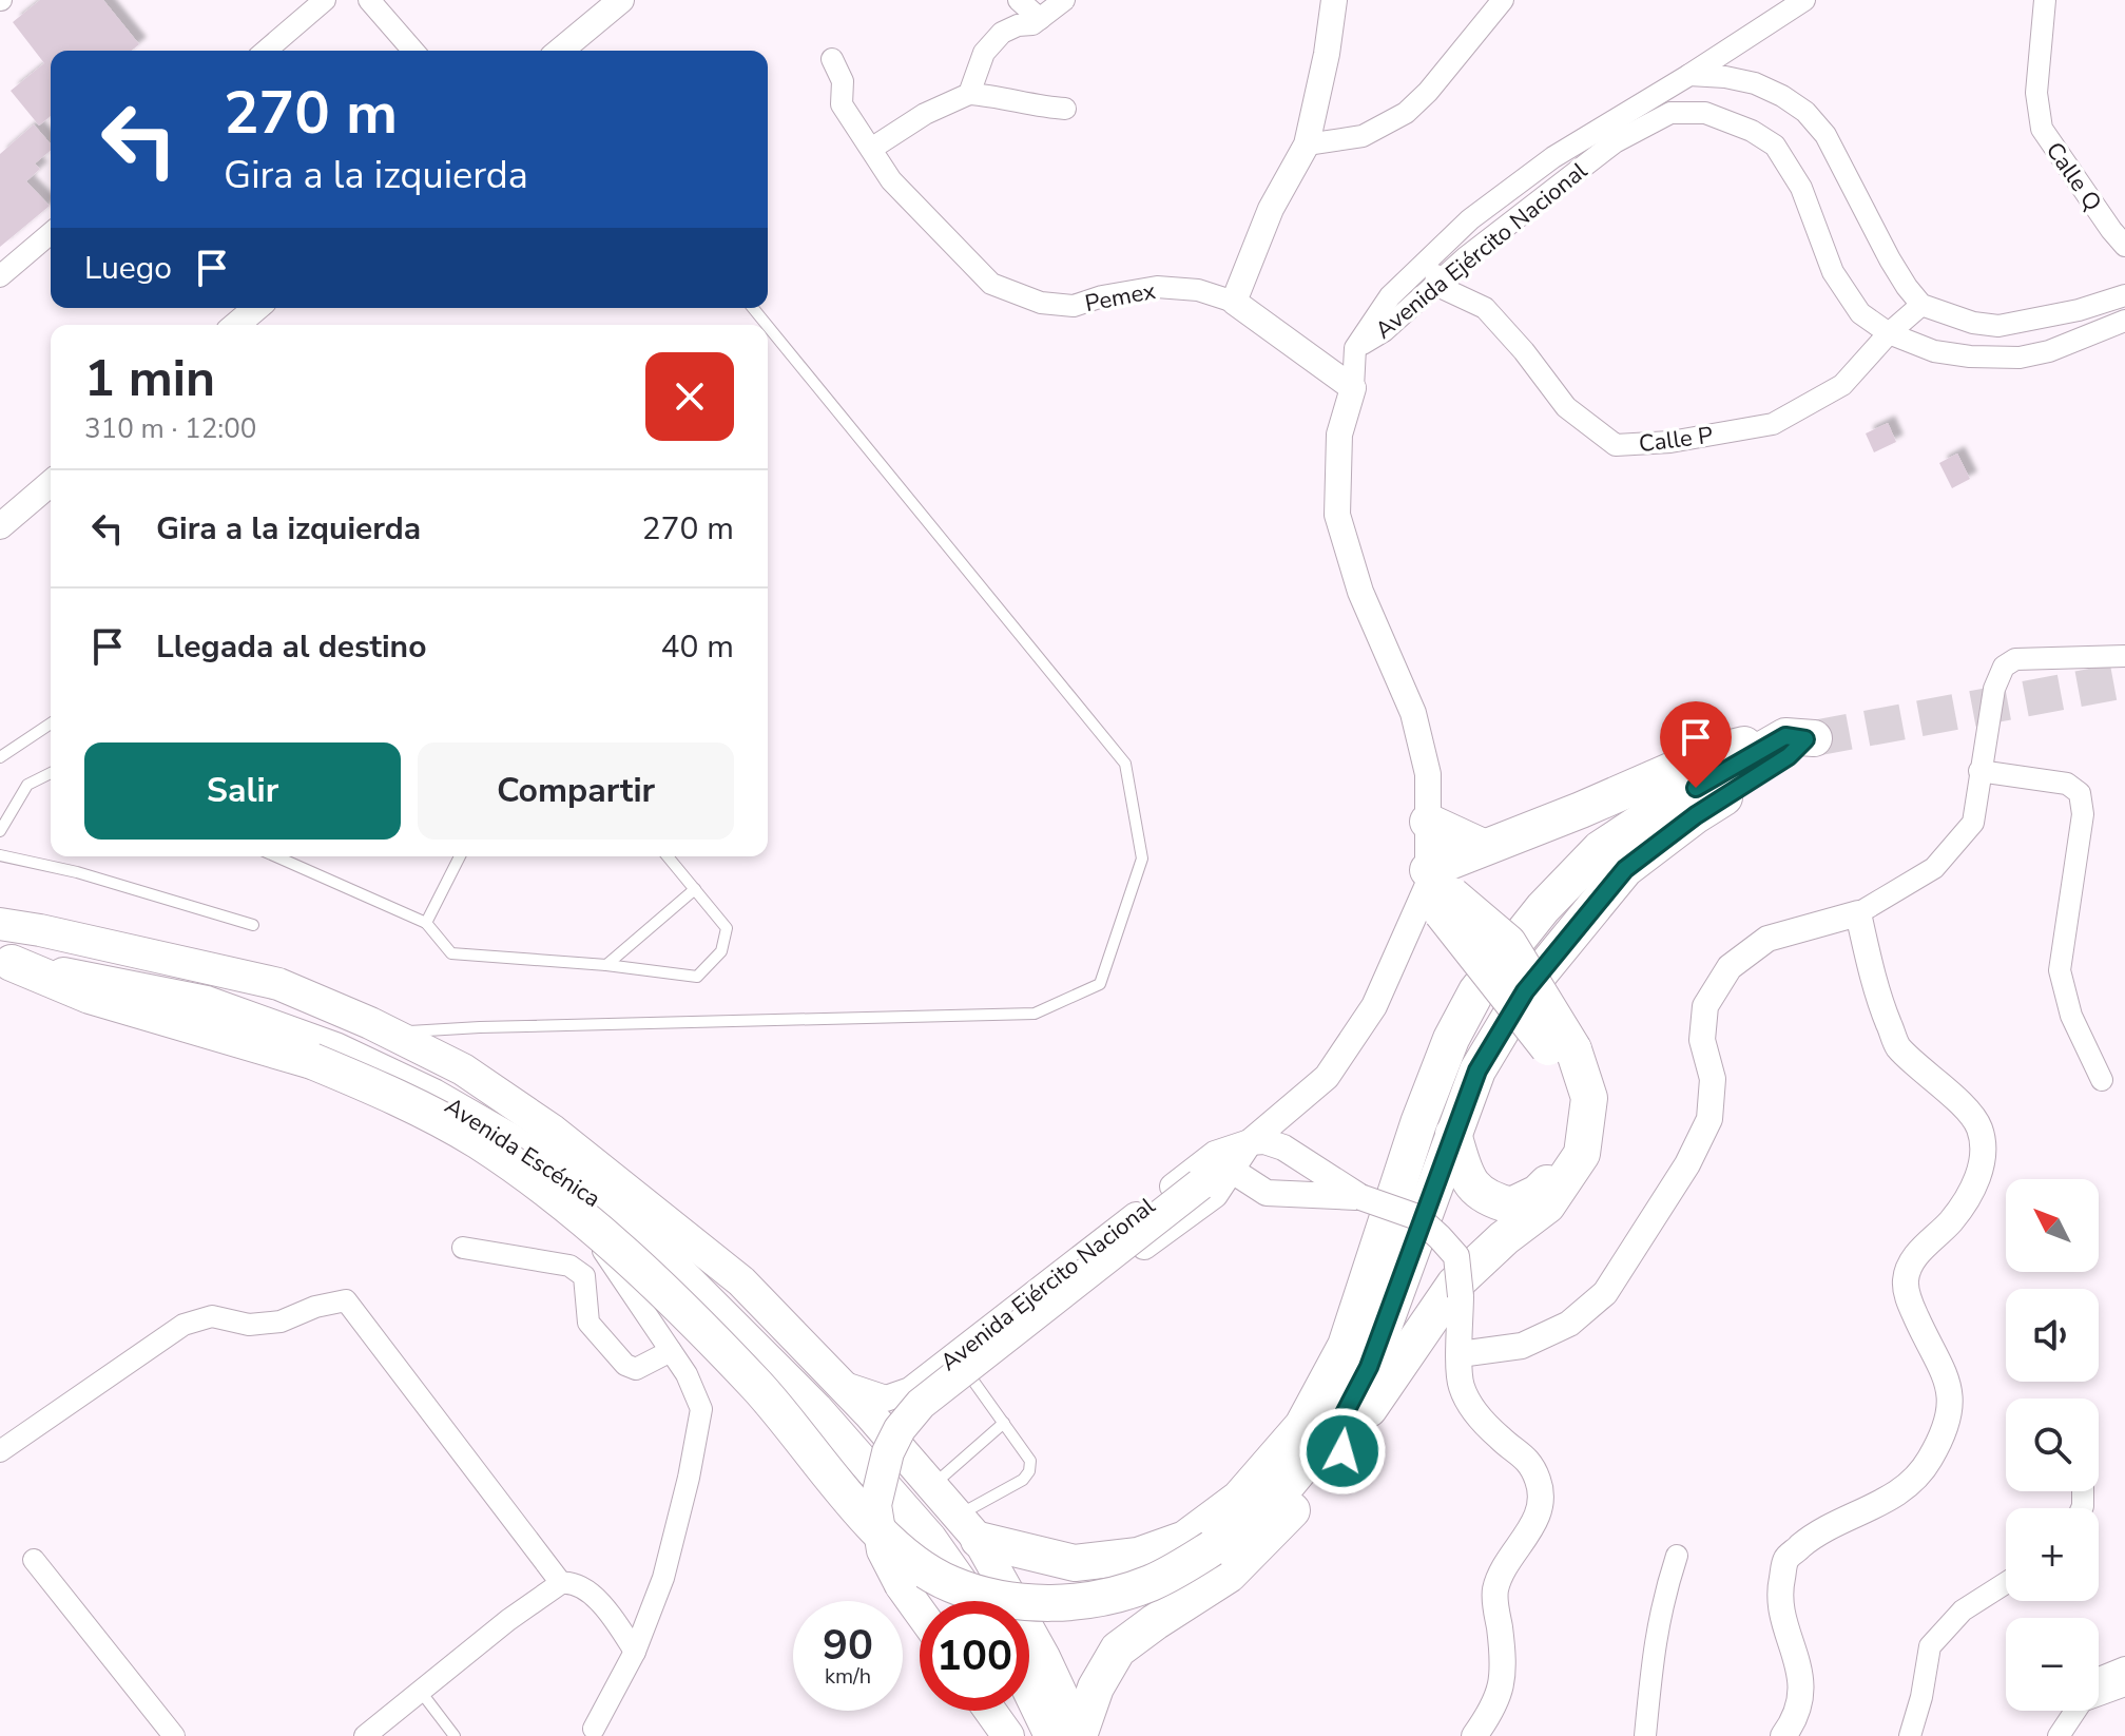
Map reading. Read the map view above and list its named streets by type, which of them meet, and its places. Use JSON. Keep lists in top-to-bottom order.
{
  "streets": {
    "main road": ["Avenida Escénica"],
    "street": [
      "Calle Q",
      "Avenida Ejército Nacional",
      "Pemex",
      "Calle P"
    ]
  },
  "crossings": [
    ["Avenida Ejército Nacional", "Pemex"],
    ["Avenida Ejército Nacional", "Calle P"]
  ],
  "north": "top left",
  "page": {
    "turn": ["270 m", "Gira a la izquierda"],
    "then": "Luego",
    "heading": ["1 min", "310 m · 12:00"],
    "list": [
      {
        "name": "Gira a la izquierda",
        "value": "270 m"
      },
      {
        "name": "Llegada al destino",
        "value": "40 m"
      }
    ],
    "buttons": ["Salir", "Compartir"],
    "map_buttons": ["+", "−"],
    "speed": "90 km/h",
    "limit": "100"
  }
}
